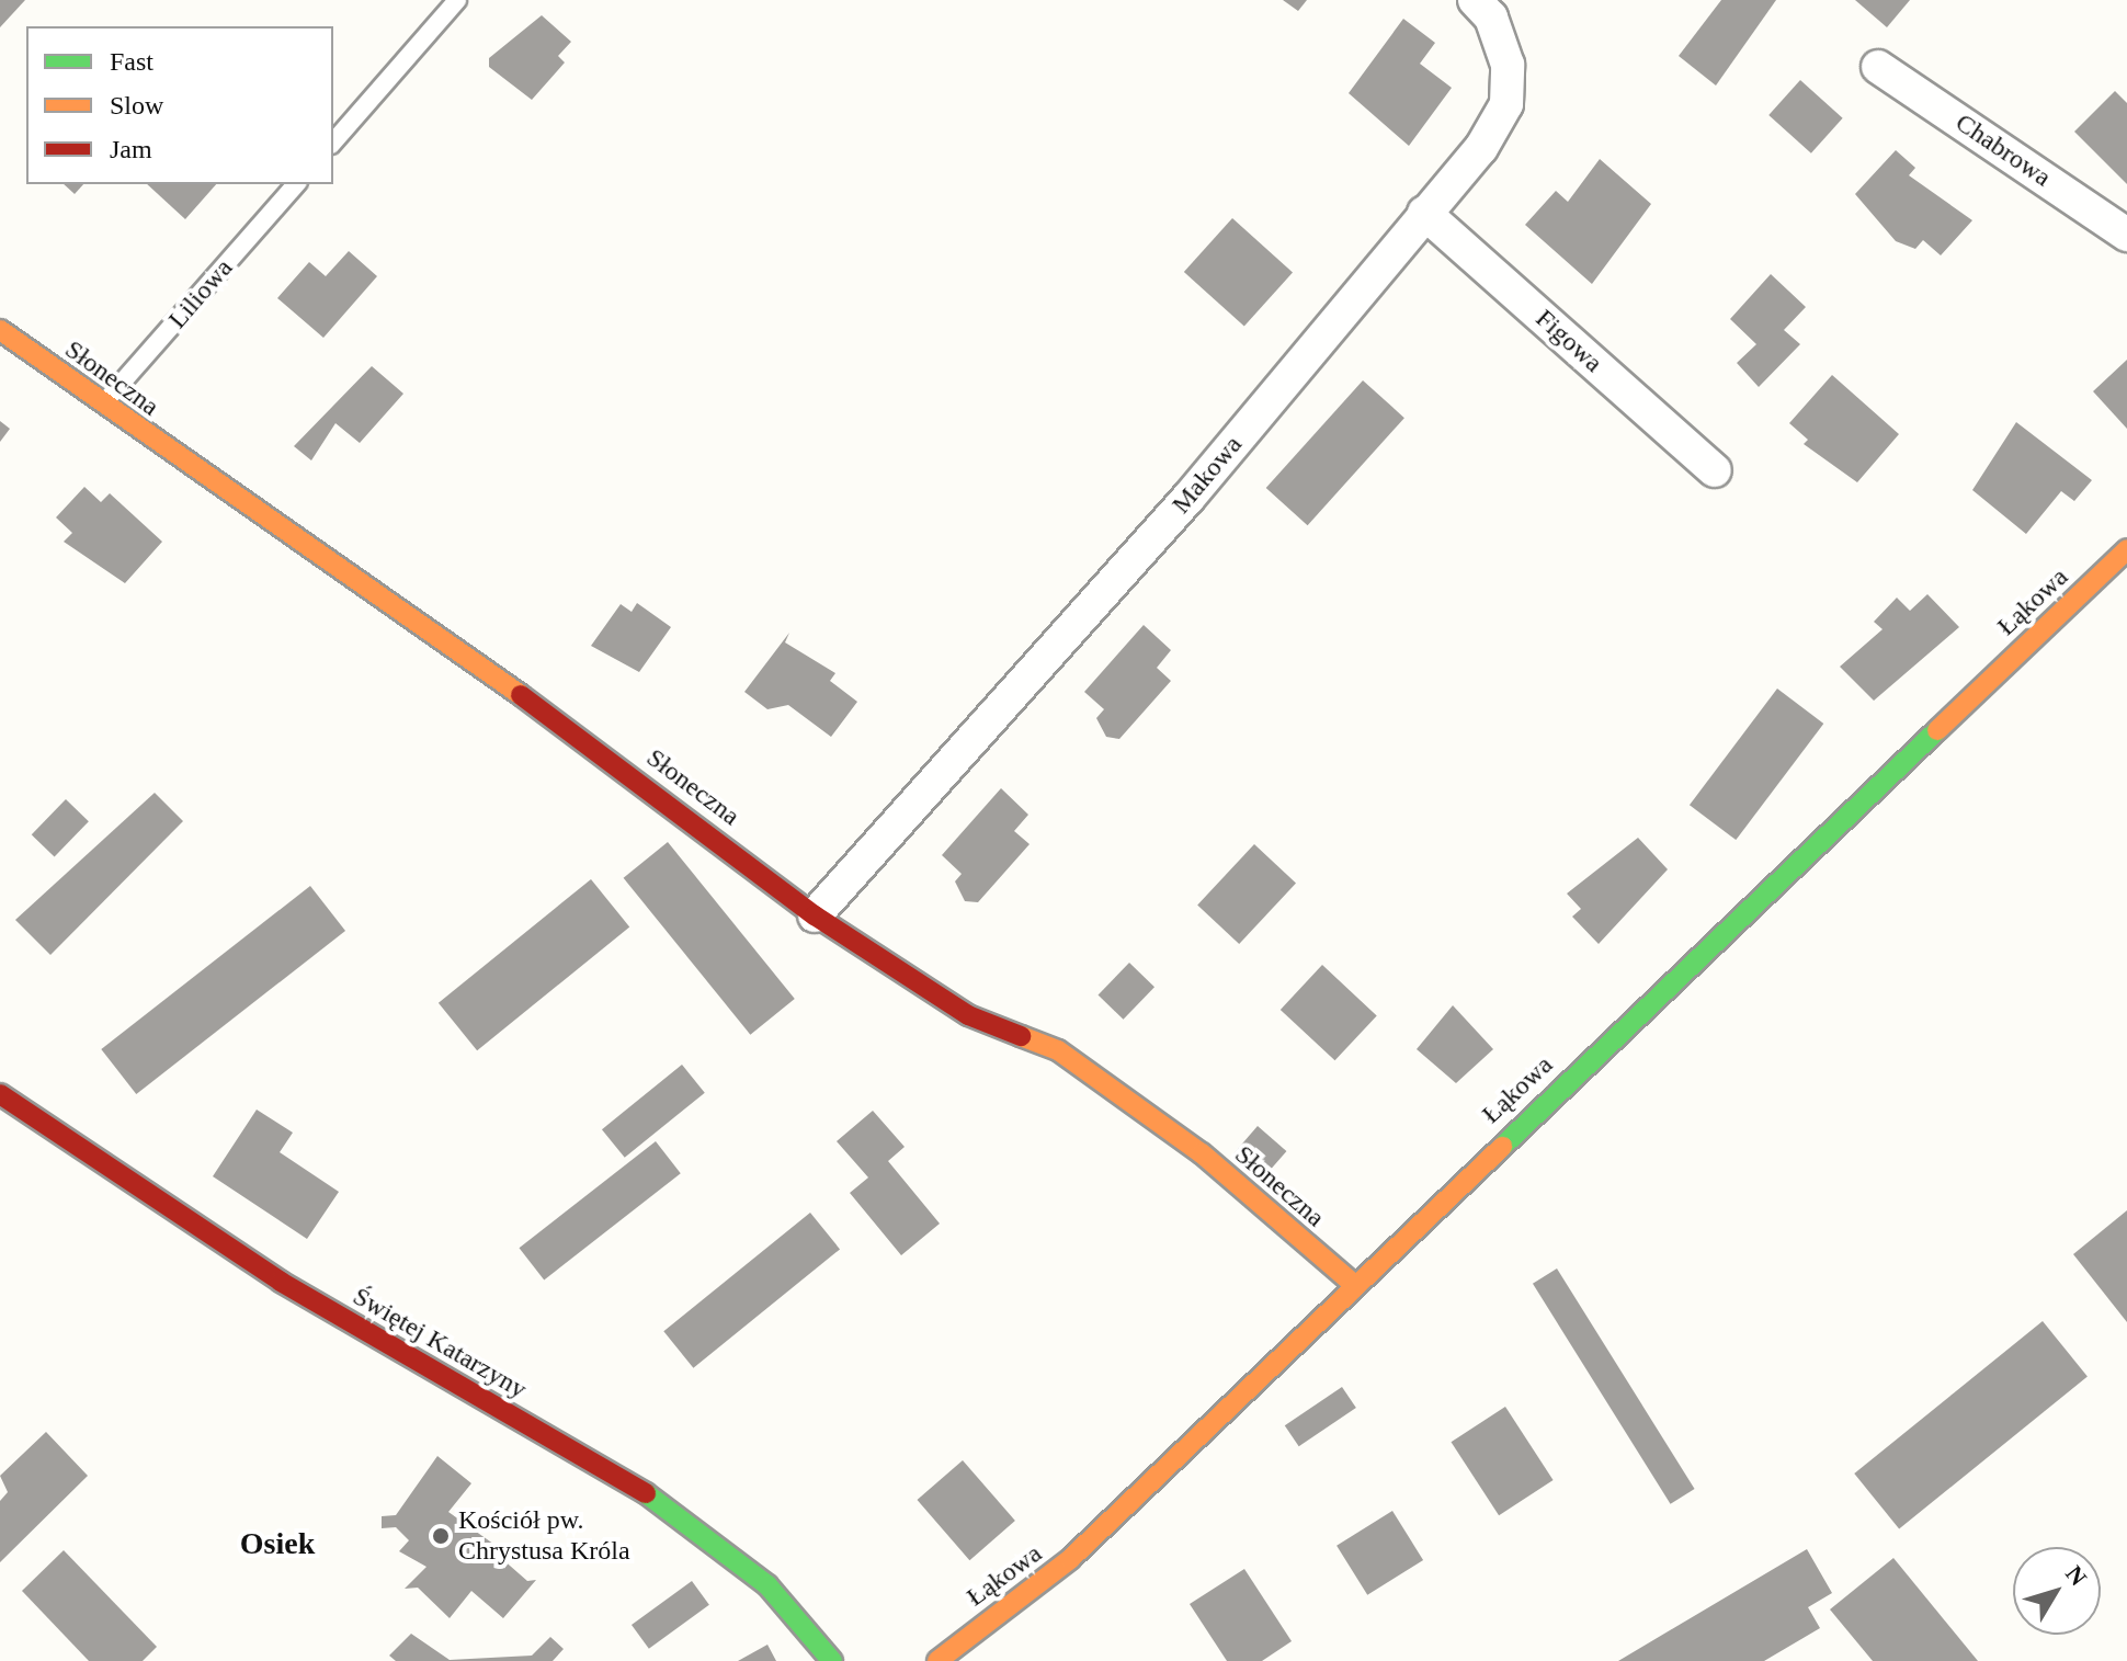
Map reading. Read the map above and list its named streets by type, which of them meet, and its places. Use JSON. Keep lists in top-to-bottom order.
{
  "streets": {
    "street": [
      "Chabrowa",
      "Figowa",
      "Słoneczna",
      "Makowa",
      "Łąkowa",
      "Świętej Katarzyny"
    ],
    "lane": ["Liliowa"]
  },
  "crossings": [
    ["Liliowa", "Słoneczna"],
    ["Figowa", "Makowa"],
    ["Słoneczna", "Makowa"],
    ["Słoneczna", "Łąkowa"]
  ],
  "districts": ["Osiek"],
  "places": ["Kościół pw. Chrystusa Króla"],
  "legend": ["Fast", "Slow", "Jam"],
  "north": "top right"
}
